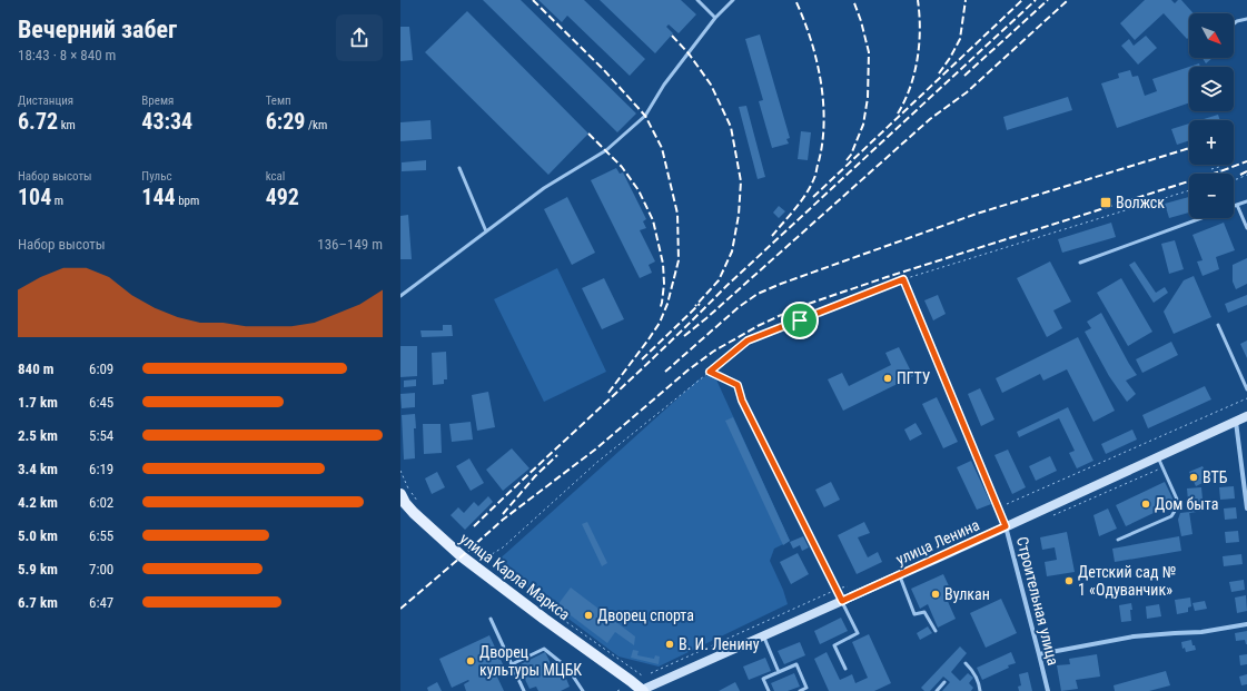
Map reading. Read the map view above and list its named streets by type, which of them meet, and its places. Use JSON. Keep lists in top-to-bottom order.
{
  "streets": {
    "main road": ["улица Ленина", "улица Карла Маркса"],
    "street": ["Строительная улица"]
  },
  "crossings": [
    ["улица Ленина", "улица Карла Маркса"],
    ["улица Ленина", "Строительная улица"]
  ],
  "places": {
    "transit": ["Волжск"],
    "other": [
      "ПГТУ",
      "ВТБ",
      "Дом быта",
      "Детский сад № 1 «Одуванчик»",
      "Вулкан",
      "Дворец спорта",
      "В. И. Ленину",
      "Дворец культуры МЦБК"
    ]
  },
  "north": "bottom right",
  "page": {
    "heading": ["Вечерний забег", "18:43 · 8 × 840 m"],
    "map_buttons": ["+", "−"],
    "stats": [
      ["Дистанция", "6.72 km"],
      ["Время", "43:34"],
      ["Темп", "6:29 /km"],
      ["Набор высоты", "104 m"],
      ["Пульс", "144 bpm"],
      ["kcal", "492"]
    ],
    "chart": ["Набор высоты", "136–149 m"],
    "list": [
      {
        "name": "840 m",
        "note": "6:09"
      },
      {
        "name": "1.7 km",
        "note": "6:45"
      },
      {
        "name": "2.5 km",
        "note": "5:54"
      },
      {
        "name": "3.4 km",
        "note": "6:19"
      },
      {
        "name": "4.2 km",
        "note": "6:02"
      },
      {
        "name": "5.0 km",
        "note": "6:55"
      },
      {
        "name": "5.9 km",
        "note": "7:00"
      },
      {
        "name": "6.7 km",
        "note": "6:47"
      }
    ]
  }
}
